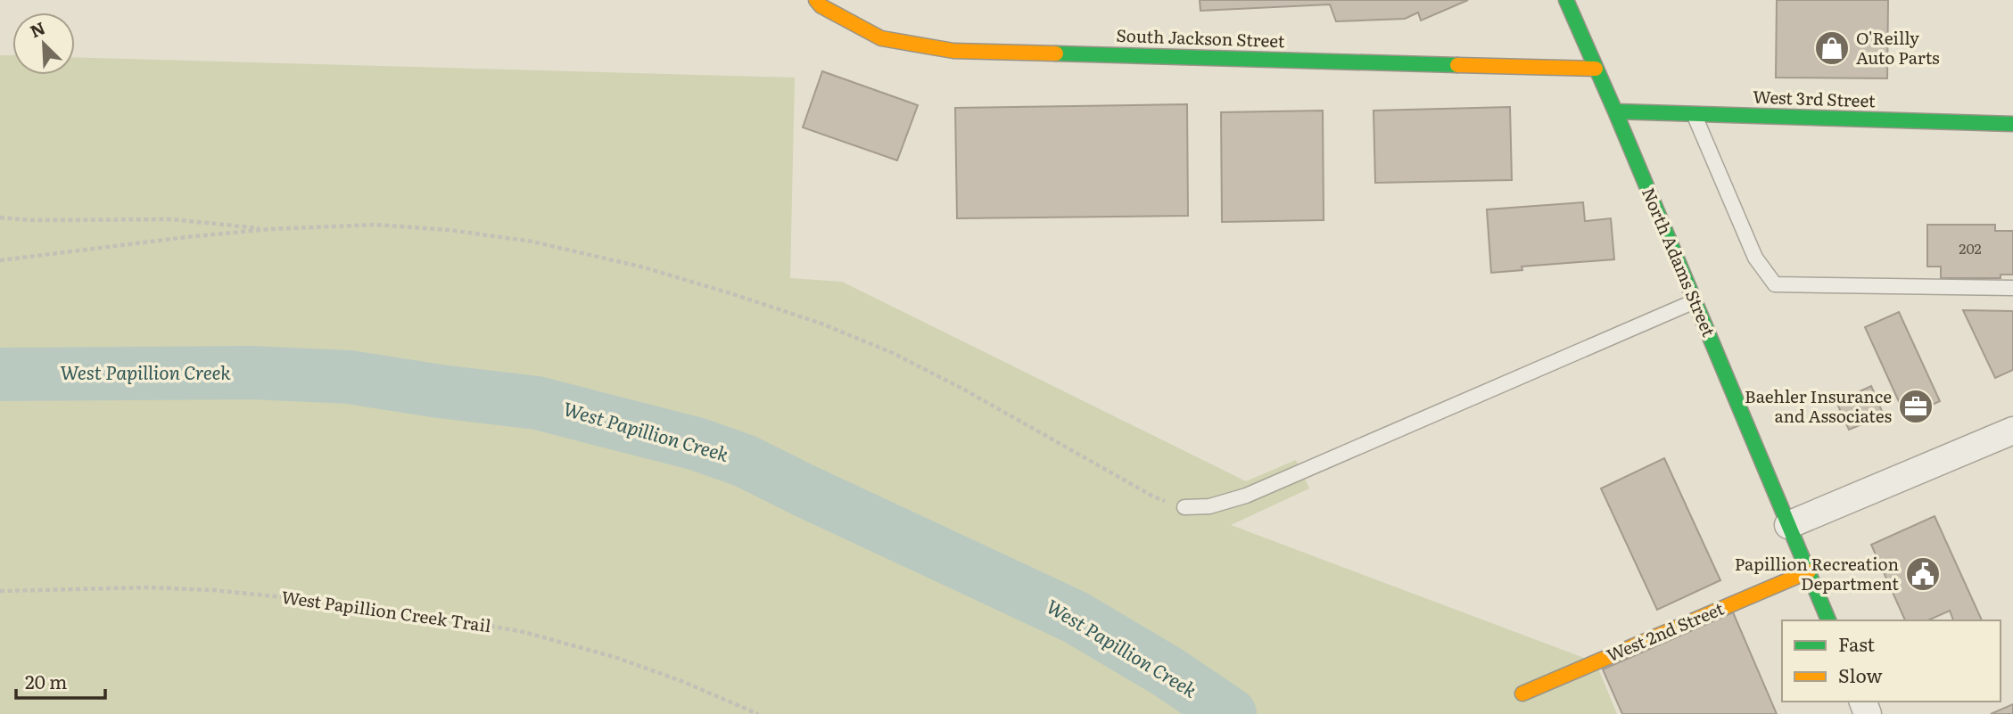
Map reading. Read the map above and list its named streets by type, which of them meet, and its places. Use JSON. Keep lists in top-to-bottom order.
{
  "streets": {
    "street": [
      "South Jackson Street",
      "West 3rd Street",
      "North Adams Street",
      "West 2nd Street"
    ],
    "path": ["West Papillion Creek Trail"]
  },
  "crossings": [
    ["South Jackson Street", "North Adams Street"],
    ["West 3rd Street", "North Adams Street"],
    ["North Adams Street", "West 2nd Street"]
  ],
  "water": ["West Papillion Creek"],
  "places": {
    "shop": ["O'Reilly Auto Parts"],
    "office": ["Baehler Insurance and Associates"],
    "public building": ["Papillion Recreation Department"]
  },
  "house_numbers": ["202"],
  "legend": ["Fast", "Slow"],
  "scale_bar": "20 m",
  "north": "top left"
}
